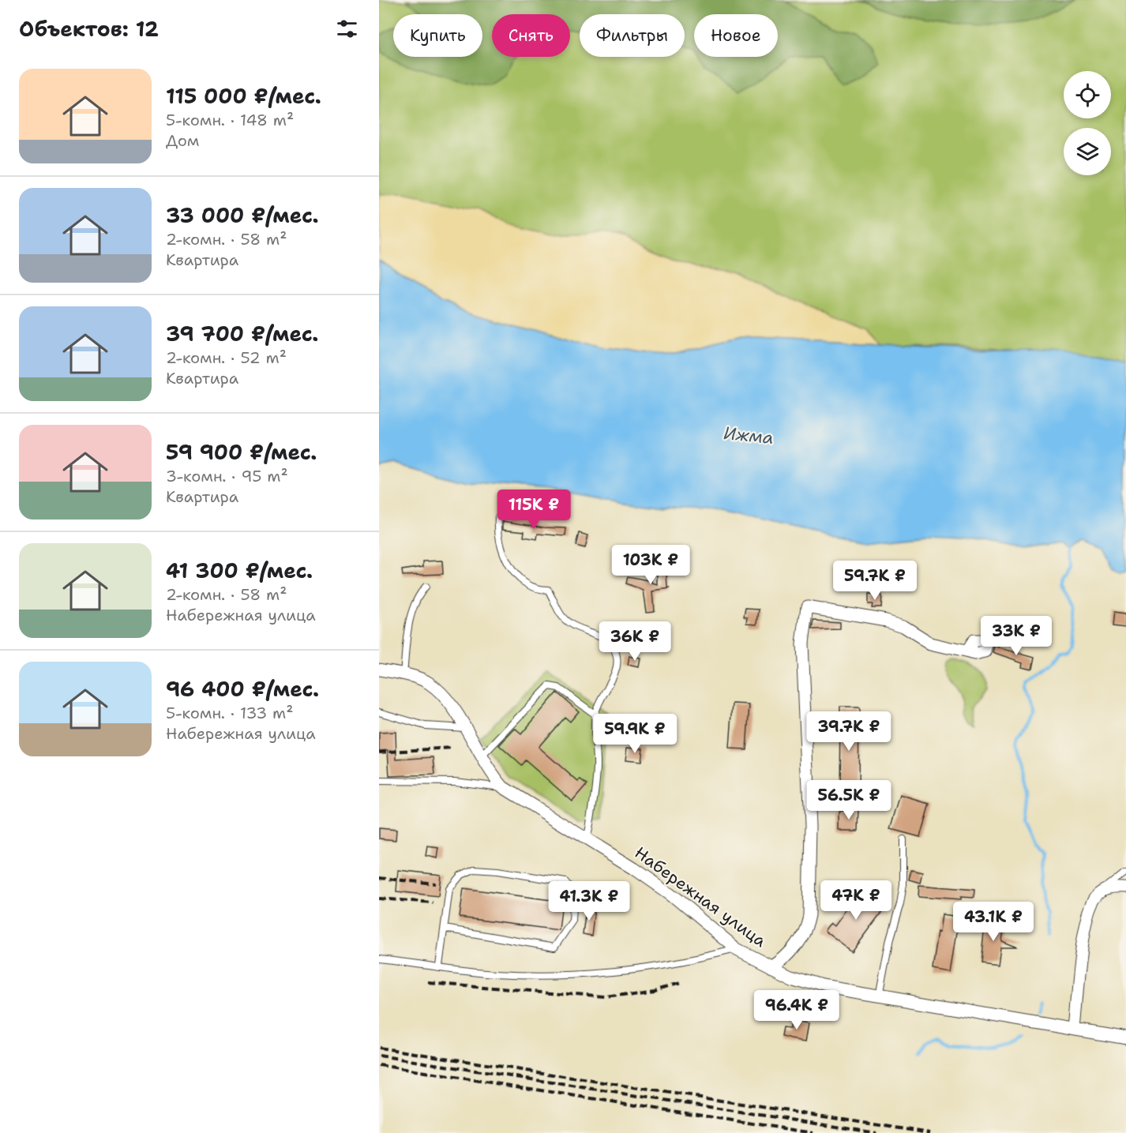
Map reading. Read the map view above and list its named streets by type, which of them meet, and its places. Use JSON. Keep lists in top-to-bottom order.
{
  "streets": {
    "street": ["Набережная улица"]
  },
  "water": ["Ижма"],
  "page": {
    "heading": "Объектов: 12",
    "chip": [
      "Купить",
      "Снять",
      "Фильтры",
      "Новое"
    ],
    "list": [
      {
        "name": "115 000 ₽/мес.",
        "note": "5-комн. · 148 m² · Дом"
      },
      {
        "name": "33 000 ₽/мес.",
        "note": "2-комн. · 58 m² · Квартира"
      },
      {
        "name": "39 700 ₽/мес.",
        "note": "2-комн. · 52 m² · Квартира"
      },
      {
        "name": "59 900 ₽/мес.",
        "note": "3-комн. · 95 m² · Квартира"
      },
      {
        "name": "41 300 ₽/мес.",
        "note": "2-комн. · 58 m² · Набережная улица"
      },
      {
        "name": "96 400 ₽/мес.",
        "note": "5-комн. · 133 m² · Набережная улица"
      }
    ],
    "price": [
      "115K ₽",
      "103K ₽",
      "59.7K ₽",
      "33K ₽",
      "36K ₽",
      "39.7K ₽",
      "59.9K ₽",
      "56.5K ₽",
      "47K ₽",
      "41.3K ₽",
      "43.1K ₽",
      "96.4K ₽"
    ]
  }
}
